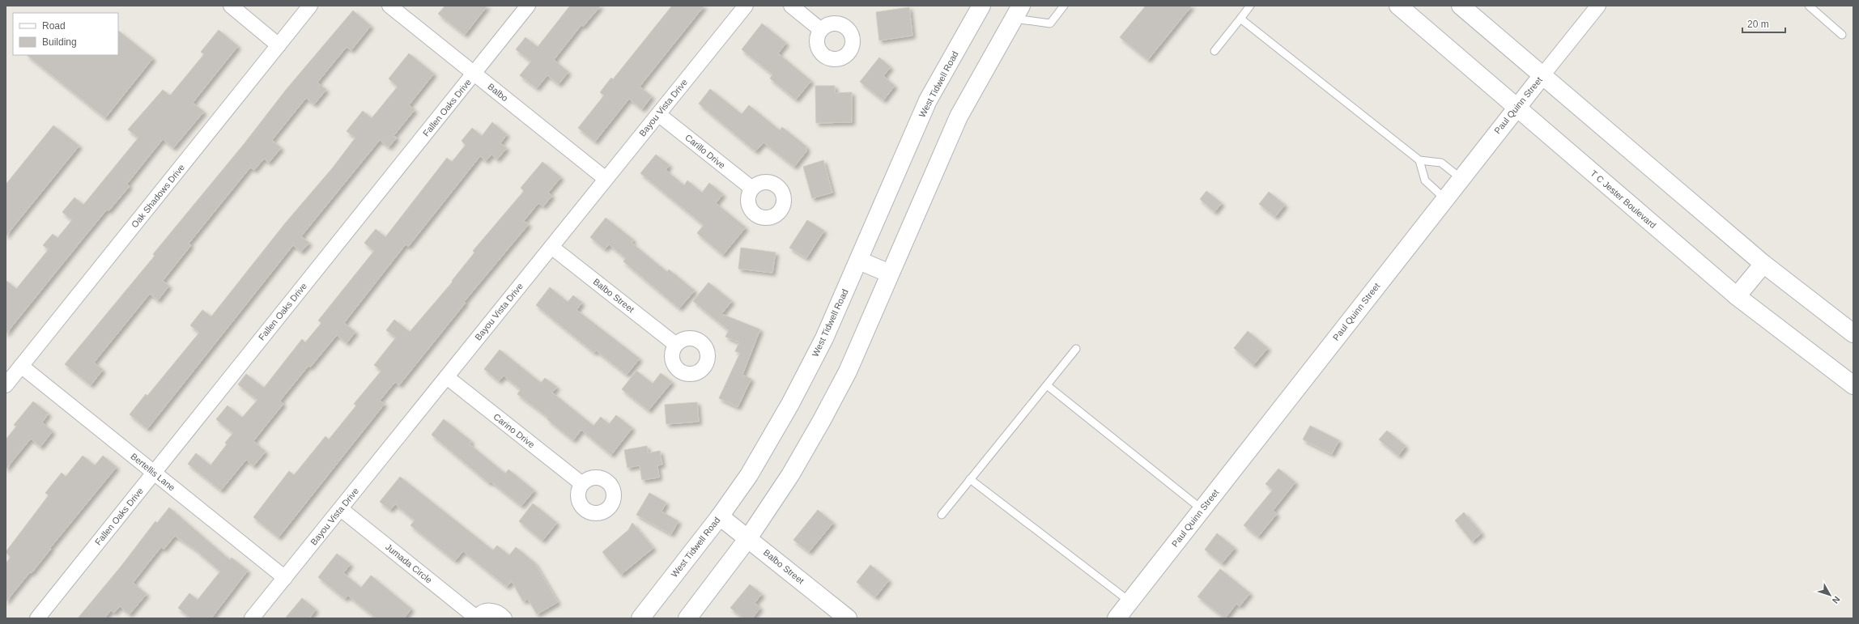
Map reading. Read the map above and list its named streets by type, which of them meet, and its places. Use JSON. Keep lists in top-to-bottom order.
{
  "streets": {
    "main road": [
      "West Tidwell Road",
      "Paul Quinn Street",
      "T C Jester Boulevard",
      "Balbo Street"
    ],
    "street": [
      "Balbo",
      "Fallen Oaks Drive",
      "Bayou Vista Drive",
      "Carillo Drive",
      "Oak Shadows Drive",
      "Carino Drive",
      "Bertellis Lane",
      "Jumada Circle"
    ]
  },
  "crossings": [
    ["West Tidwell Road", "Balbo Street"],
    ["Balbo", "Fallen Oaks Drive"],
    ["Balbo", "Bayou Vista Drive"],
    ["Paul Quinn Street", "T C Jester Boulevard"],
    ["Fallen Oaks Drive", "Bertellis Lane"],
    ["Bayou Vista Drive", "Carillo Drive"],
    ["Bayou Vista Drive", "Balbo Street"],
    ["Bayou Vista Drive", "Carino Drive"],
    ["Bayou Vista Drive", "Bertellis Lane"],
    ["Bayou Vista Drive", "Jumada Circle"],
    ["Oak Shadows Drive", "Bertellis Lane"]
  ],
  "legend": ["Road", "Building"],
  "scale_bar": "20 m",
  "north": "bottom right"
}
